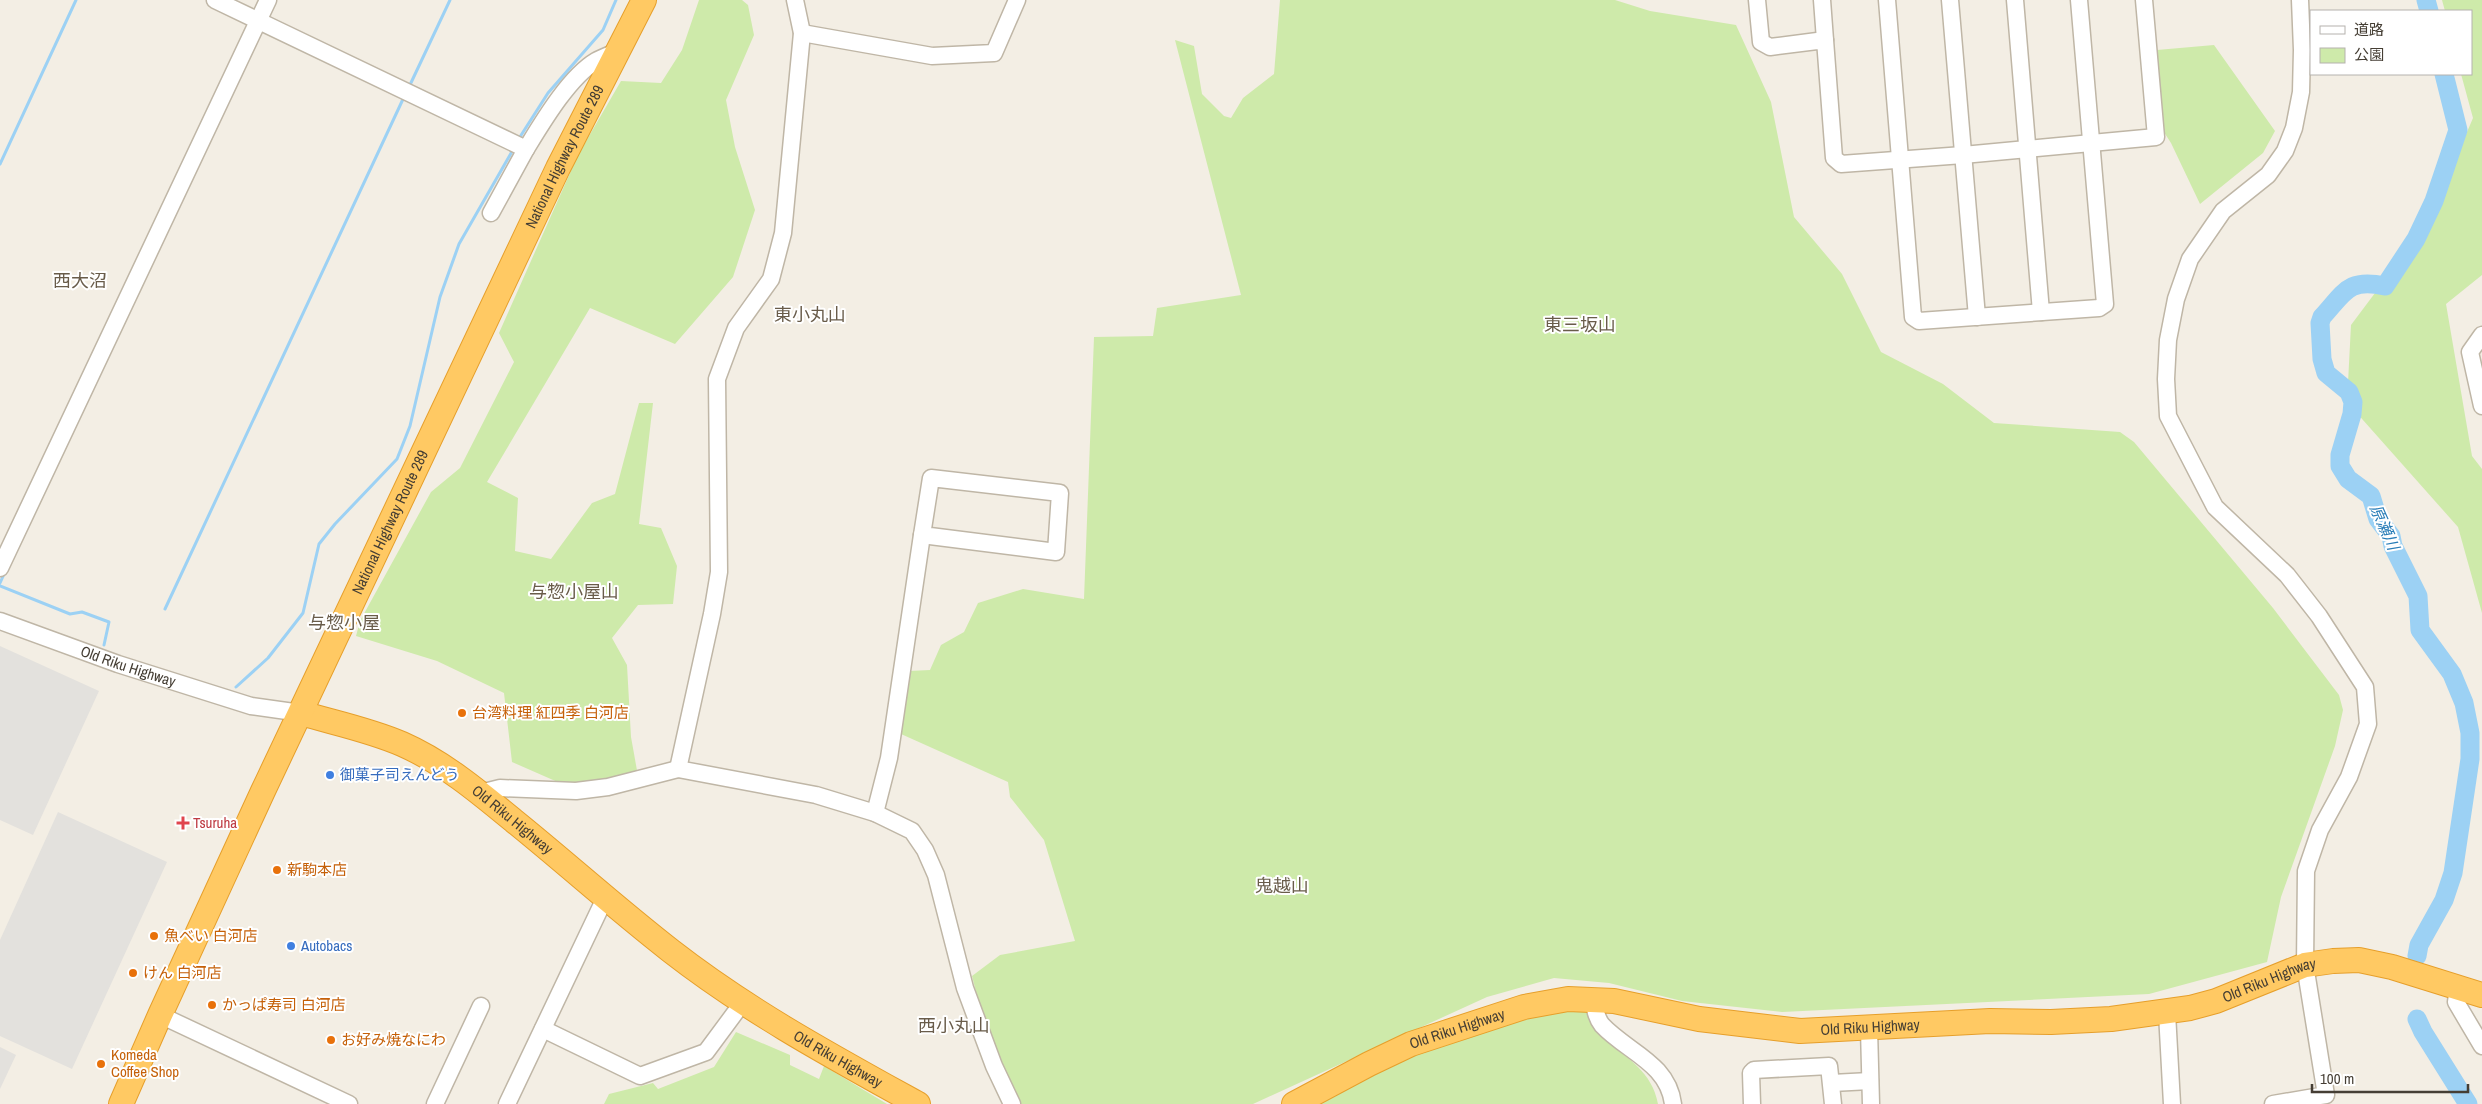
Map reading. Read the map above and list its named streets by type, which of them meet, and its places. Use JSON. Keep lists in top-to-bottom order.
{
  "streets": {
    "highway": ["National Highway Route 289", "Old Riku Highway"]
  },
  "crossings": [
    ["National Highway Route 289", "Old Riku Highway"]
  ],
  "districts": [
    "西大沼",
    "東小丸山",
    "東三坂山",
    "与惣小屋山",
    "与惣小屋",
    "鬼越山",
    "西小丸山"
  ],
  "water": ["原瀬川"],
  "places": {
    "other": [
      "台湾料理 紅四季 白河店",
      "御菓子司えんどう",
      "新駒本店",
      "魚べい 白河店",
      "Autobacs",
      "けん 白河店",
      "かっぱ寿司 白河店",
      "お好み焼なにわ",
      "Komeda Coffee Shop"
    ],
    "health": ["Tsuruha"]
  },
  "legend": ["道路", "公園"],
  "scale_bar": "100 m"
}
